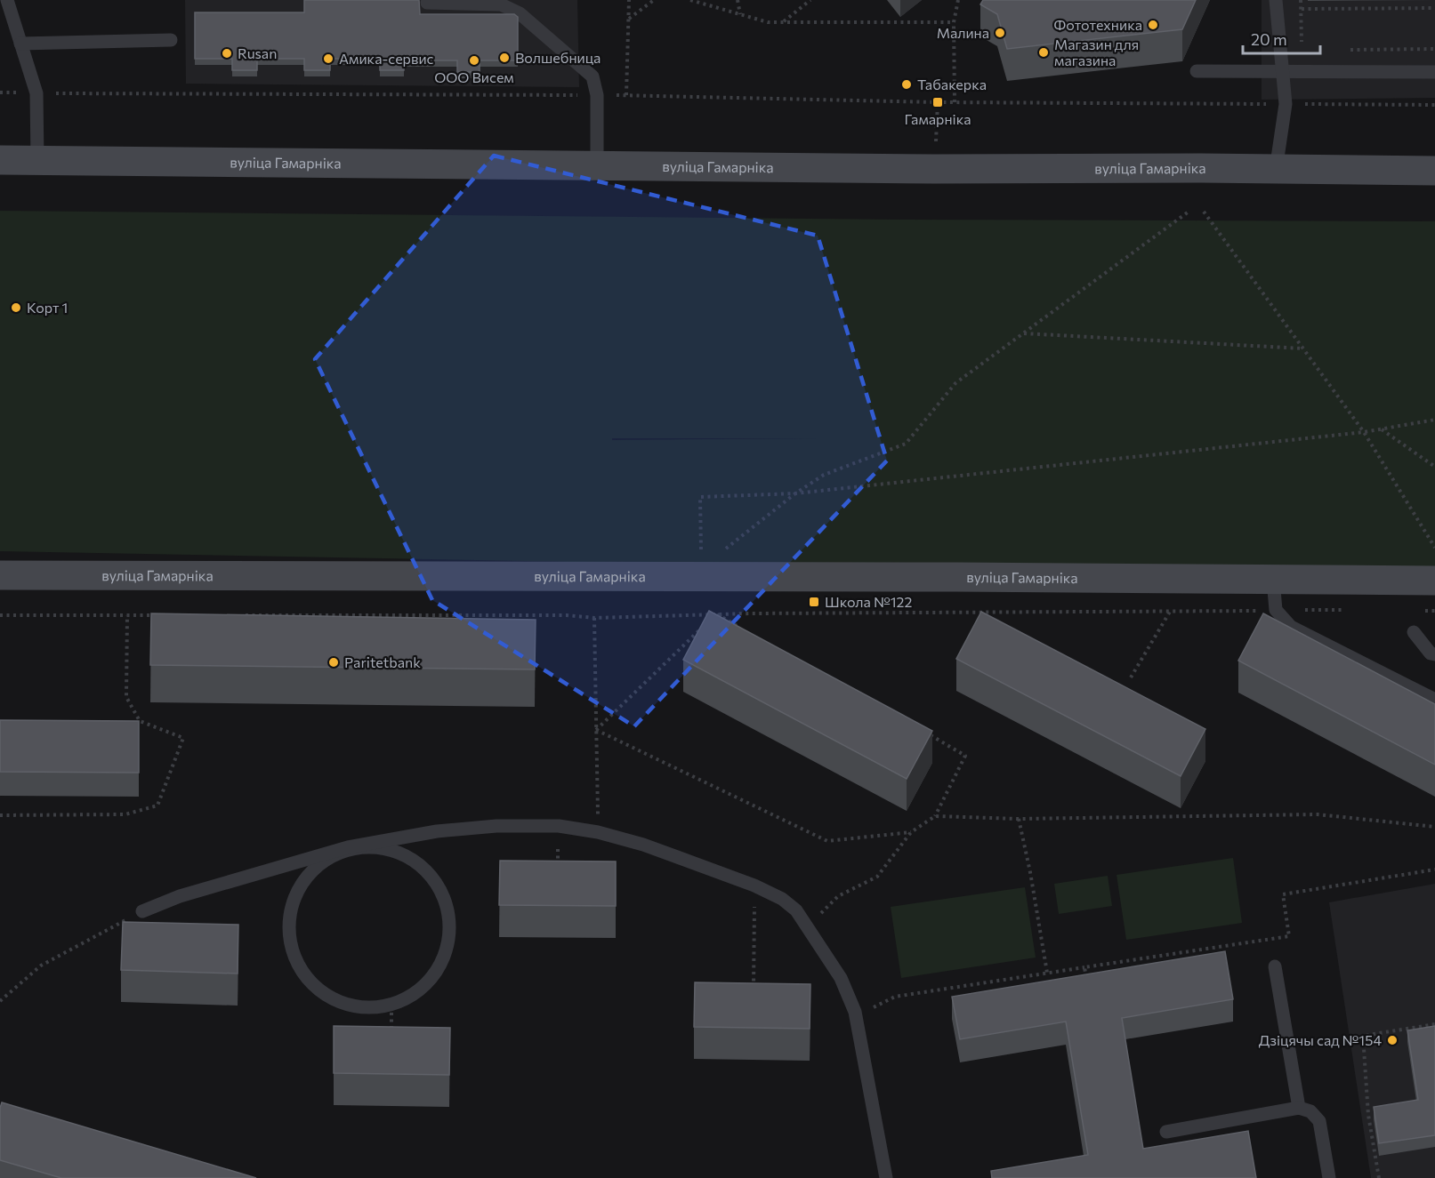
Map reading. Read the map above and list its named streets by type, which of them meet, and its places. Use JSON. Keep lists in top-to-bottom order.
{
  "streets": {
    "main road": ["вуліца Гамарніка"]
  },
  "places": {
    "other": [
      "Фототехника",
      "Малина",
      "Магазин для магазина",
      "Rusan",
      "Волшебница",
      "Амика-сервис",
      "ООО Висем",
      "Табакерка",
      "Корт 1",
      "Paritetbank",
      "Дзіцячы сад №154"
    ],
    "transit": ["Гамарніка", "Школа №122"]
  },
  "scale_bar": "20 m"
}
